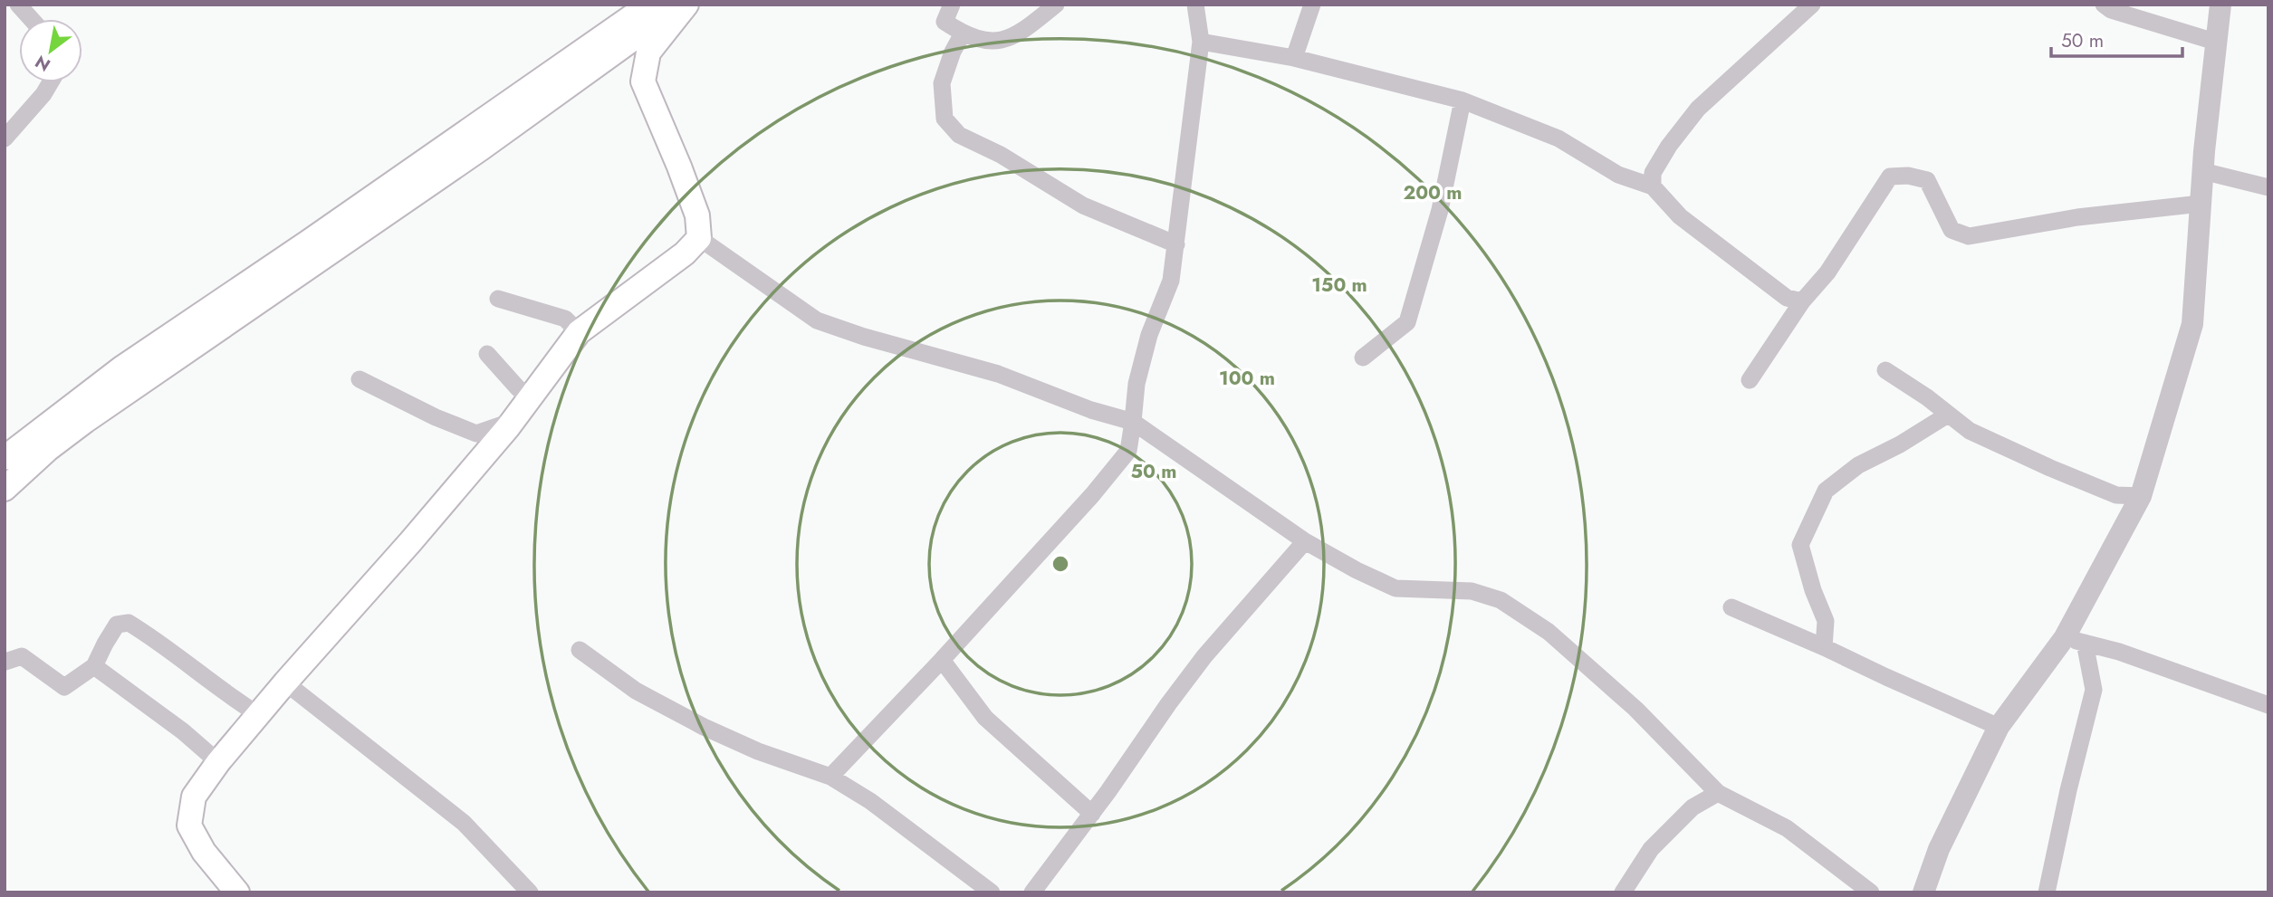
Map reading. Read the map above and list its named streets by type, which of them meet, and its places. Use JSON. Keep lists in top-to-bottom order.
{
  "scale_bar": "50 m",
  "north": "bottom left",
  "rings": [
    "200 m",
    "150 m",
    "100 m",
    "50 m"
  ]
}
